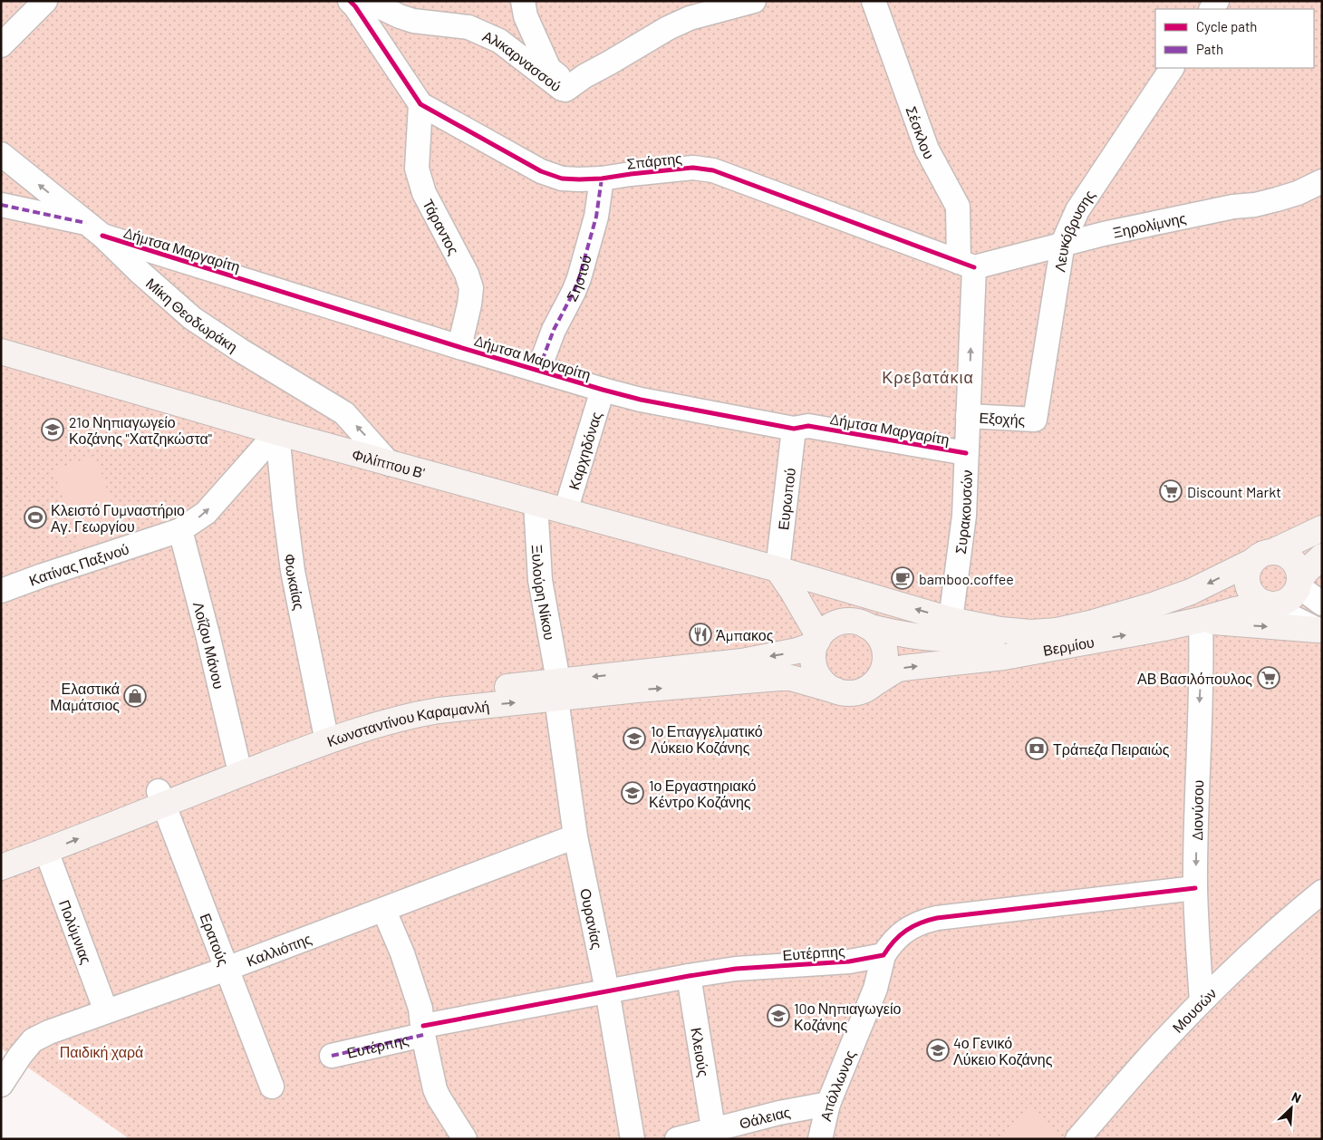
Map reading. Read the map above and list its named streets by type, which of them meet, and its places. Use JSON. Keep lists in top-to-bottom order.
{
  "streets": {
    "main road": ["Φιλίππου Β'", "Βερμίου", "Κωνσταντίνου Καραμανλή"],
    "street": [
      "Αλικαρνασσού",
      "Σέσκλου",
      "Σπάρτης",
      "Ξηρολίμνης",
      "Τάραντος",
      "Λευκόβρυσης",
      "Δήμτσα Μαργαρίτη",
      "Σηστού",
      "Μίκη Θεοδωράκη",
      "Εξοχής",
      "Καρχηδόνας",
      "Ευρωπού",
      "Συρακουσών",
      "Κατίνας Παξινού",
      "Φωκαίας",
      "Ξυλούρη Νίκου",
      "Λοΐζου Μάνου",
      "Διονύσου",
      "Ουρανίας",
      "Πολύμνιας",
      "Ερατούς",
      "Καλλιόπης",
      "Ευτέρπης",
      "Μουσών",
      "Κλειούς",
      "Απόλλωνος",
      "Θάλειας"
    ]
  },
  "crossings": [
    ["Σέσκλου", "Σπάρτης"],
    ["Σέσκλου", "Ξηρολίμνης"],
    ["Σέσκλου", "Συρακουσών"],
    ["Σπάρτης", "Ξηρολίμνης"],
    ["Σπάρτης", "Τάραντος"],
    ["Σπάρτης", "Σηστού"],
    ["Σπάρτης", "Συρακουσών"],
    ["Ξηρολίμνης", "Λευκόβρυσης"],
    ["Ξηρολίμνης", "Συρακουσών"],
    ["Τάραντος", "Δήμτσα Μαργαρίτη"],
    ["Λευκόβρυσης", "Εξοχής"],
    ["Δήμτσα Μαργαρίτη", "Σηστού"],
    ["Δήμτσα Μαργαρίτη", "Μίκη Θεοδωράκη"],
    ["Δήμτσα Μαργαρίτη", "Καρχηδόνας"],
    ["Δήμτσα Μαργαρίτη", "Ευρωπού"],
    ["Δήμτσα Μαργαρίτη", "Συρακουσών"],
    ["Μίκη Θεοδωράκη", "Φιλίππου Β'"],
    ["Εξοχής", "Συρακουσών"],
    ["Καρχηδόνας", "Φιλίππου Β'"],
    ["Φιλίππου Β'", "Ευρωπού"],
    ["Φιλίππου Β'", "Συρακουσών"],
    ["Φιλίππου Β'", "Κατίνας Παξινού"],
    ["Φιλίππου Β'", "Φωκαίας"],
    ["Φιλίππου Β'", "Ξυλούρη Νίκου"],
    ["Φιλίππου Β'", "Βερμίου"],
    ["Κατίνας Παξινού", "Φωκαίας"],
    ["Κατίνας Παξινού", "Λοΐζου Μάνου"],
    ["Φωκαίας", "Κωνσταντίνου Καραμανλή"],
    ["Ξυλούρη Νίκου", "Κωνσταντίνου Καραμανλή"],
    ["Ξυλούρη Νίκου", "Ουρανίας"],
    ["Λοΐζου Μάνου", "Κωνσταντίνου Καραμανλή"],
    ["Βερμίου", "Κωνσταντίνου Καραμανλή"],
    ["Βερμίου", "Διονύσου"],
    ["Κωνσταντίνου Καραμανλή", "Ουρανίας"],
    ["Κωνσταντίνου Καραμανλή", "Πολύμνιας"],
    ["Κωνσταντίνου Καραμανλή", "Ερατούς"],
    ["Διονύσου", "Μουσών"],
    ["Ουρανίας", "Καλλιόπης"],
    ["Ουρανίας", "Ευτέρπης"],
    ["Πολύμνιας", "Καλλιόπης"],
    ["Ερατούς", "Καλλιόπης"],
    ["Ευτέρπης", "Κλειούς"],
    ["Ευτέρπης", "Απόλλωνος"],
    ["Κλειούς", "Θάλειας"],
    ["Απόλλωνος", "Θάλειας"]
  ],
  "one_way": [
    "Μίκη Θεοδωράκη",
    "Συρακουσών",
    "Κατίνας Παξινού",
    "Διονύσου"
  ],
  "districts": ["Κρεβατάκια"],
  "parks": ["Παιδική χαρά"],
  "places": {
    "school or university": [
      "21ο Νηπιαγωγείο Κοζάνης \"Χατζηκώστα\"",
      "1ο Επαγγελματικό Λύκειο Κοζάνης",
      "1ο Εργαστηριακό Κέντρο Κοζάνης",
      "10ο Νηπιαγωγείο Κοζάνης",
      "4ο Γενικό Λύκειο Κοζάνης"
    ],
    "supermarket": ["Discount Markt", "ΑΒ Βασιλόπουλος"],
    "sports": ["Κλειστό Γυμναστήριο Αγ. Γεωργίου"],
    "cafe": ["bamboo.coffee"],
    "restaurant": ["Άμπακος"],
    "shop": ["Ελαστικά Μαμάτσιος"],
    "bank": ["Τράπεζα Πειραιώς"]
  },
  "legend": ["Cycle path", "Path"],
  "north": "top right"
}
